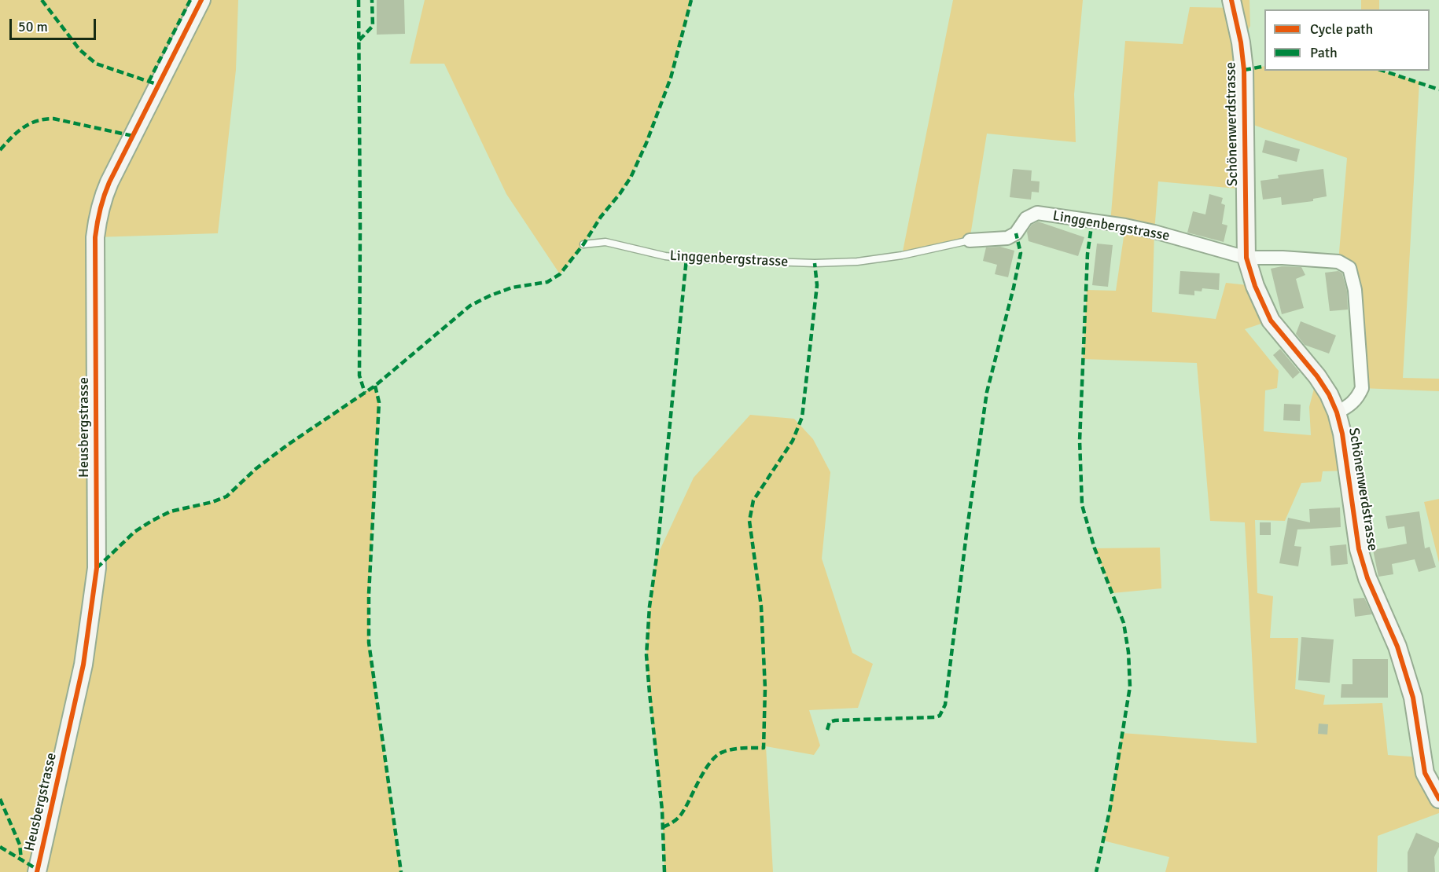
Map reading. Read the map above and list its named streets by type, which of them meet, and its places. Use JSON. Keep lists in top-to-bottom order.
{
  "streets": {
    "street": ["Schönenwerdstrasse", "Linggenbergstrasse", "Heusbergstrasse"]
  },
  "crossings": [
    ["Schönenwerdstrasse", "Linggenbergstrasse"]
  ],
  "legend": ["Cycle path", "Path"],
  "scale_bar": "50 m"
}
